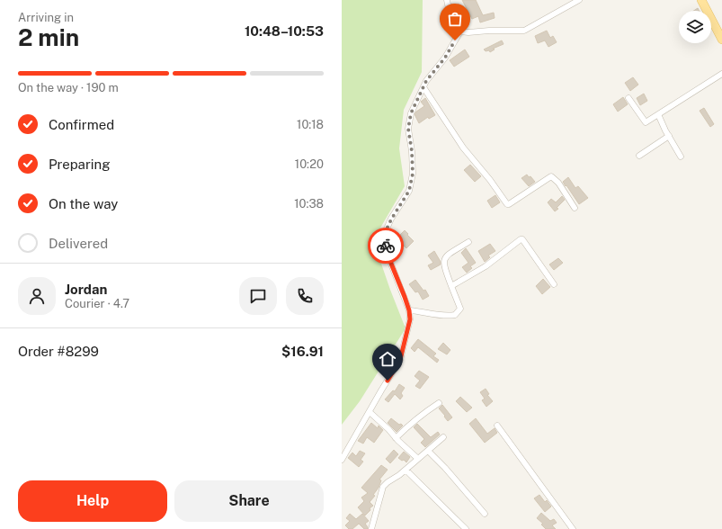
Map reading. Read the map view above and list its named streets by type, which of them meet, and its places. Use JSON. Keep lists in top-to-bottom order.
{
  "page": {
    "heading": ["2 min", "Arriving in", "10:48–10:53"],
    "panel": [
      "Jordan",
      "Courier · 4.7",
      "Order #8299",
      "$16.91"
    ],
    "bar": "On the way · 190 m",
    "list": [
      ["Confirmed", "10:18"],
      ["Preparing", "10:20"],
      ["On the way", "10:38"],
      "Delivered"
    ],
    "buttons": ["Help", "Share"]
  }
}
